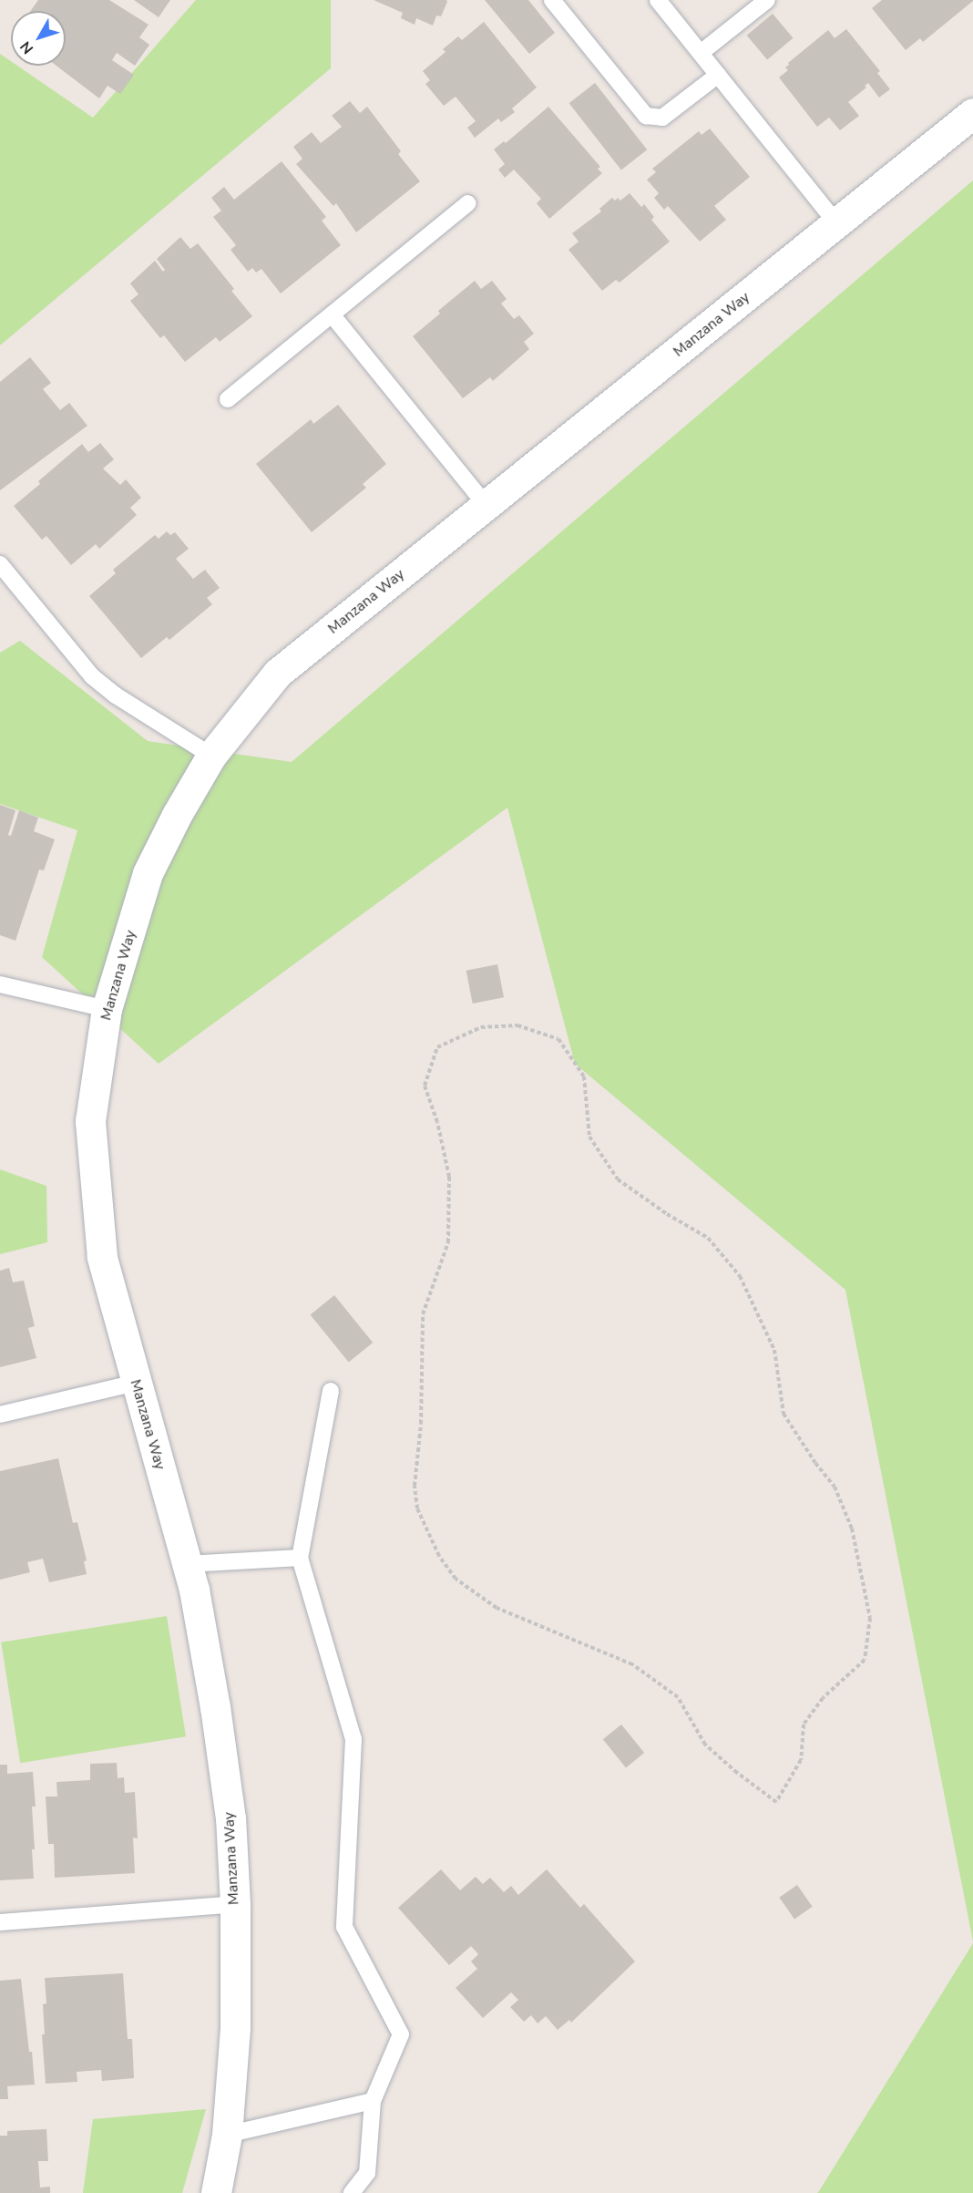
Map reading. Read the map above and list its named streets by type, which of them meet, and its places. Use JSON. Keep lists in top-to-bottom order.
{
  "streets": {
    "street": ["Manzana Way"]
  },
  "north": "bottom left"
}
